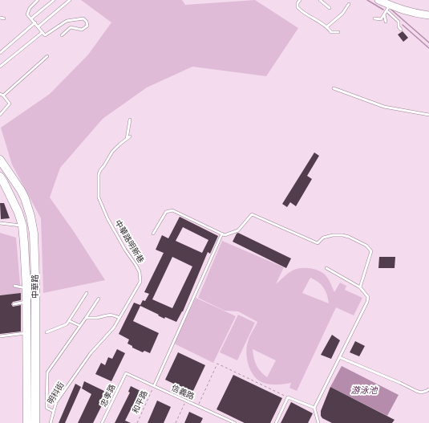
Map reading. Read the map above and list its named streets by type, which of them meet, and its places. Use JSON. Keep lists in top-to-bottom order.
{
  "streets": {
    "main road": ["中華路"],
    "lane": [
      "中華路明新巷",
      "信義路",
      "明科街",
      "忠孝路"
    ],
    "path": ["和平路"]
  },
  "crossings": [
    ["中華路明新巷", "明科街"],
    ["信義路", "忠孝路"],
    ["信義路", "和平路"]
  ],
  "water": ["游泳池"]
}
